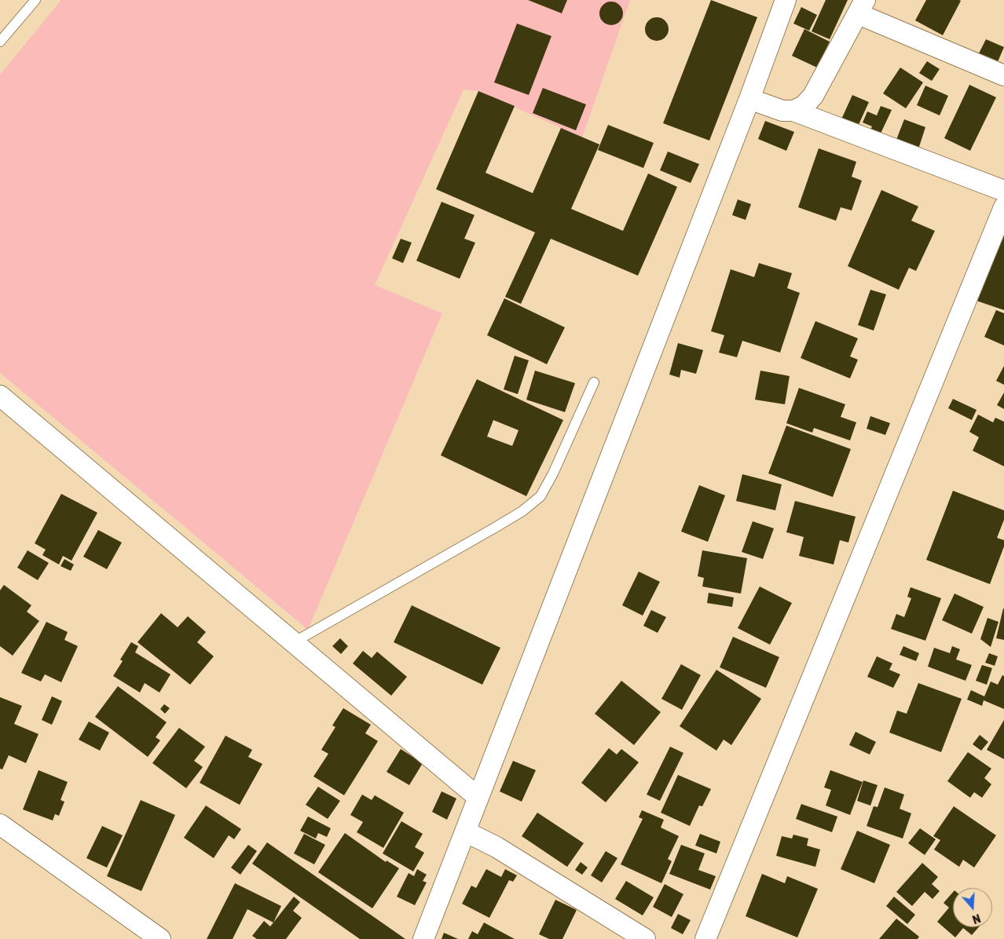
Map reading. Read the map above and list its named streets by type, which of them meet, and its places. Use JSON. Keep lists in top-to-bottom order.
{
  "north": "bottom"
}
